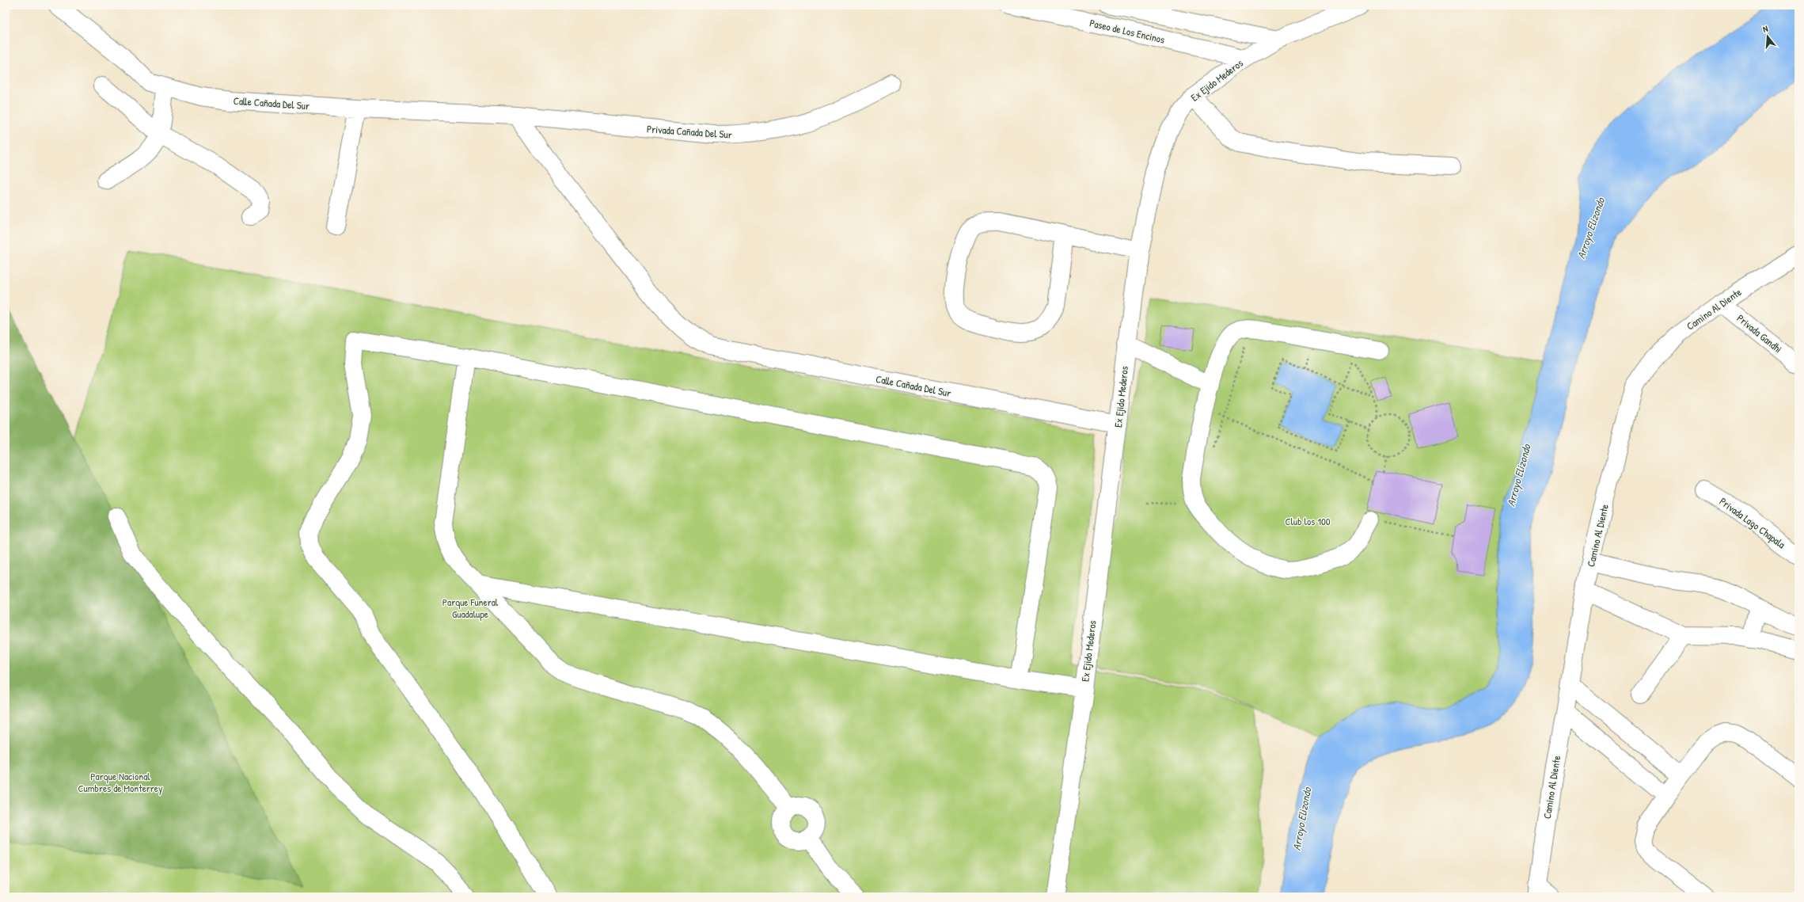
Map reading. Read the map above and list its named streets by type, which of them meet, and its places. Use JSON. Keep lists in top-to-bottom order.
{
  "streets": {
    "street": [
      "Paseo de Los Encinos",
      "Ex Ejido Mederos",
      "Calle Cañada Del Sur",
      "Privada Cañada Del Sur",
      "Camino Al Diente",
      "Privada Gandhi",
      "Privada Lago Chapala"
    ]
  },
  "crossings": [
    ["Paseo de Los Encinos", "Ex Ejido Mederos"],
    ["Ex Ejido Mederos", "Calle Cañada Del Sur"],
    ["Calle Cañada Del Sur", "Privada Cañada Del Sur"],
    ["Camino Al Diente", "Privada Gandhi"]
  ],
  "water": ["Arroyo Elizondo"],
  "parks": ["Club los 100", "Parque Funeral Guadalupe", "Parque Nacional Cumbres de Monterrey"],
  "north": "top"
}
